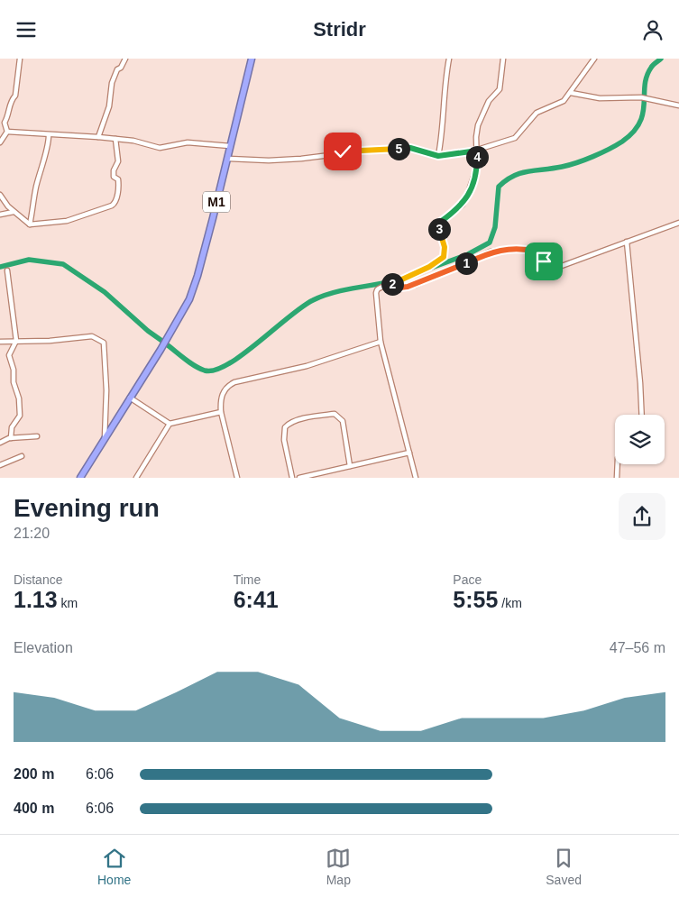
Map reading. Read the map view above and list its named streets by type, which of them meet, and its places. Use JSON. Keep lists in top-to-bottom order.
{
  "streets": {
    "highway": ["M1"]
  },
  "page": {
    "header": "Stridr",
    "pins": [
      "5",
      "4",
      "3",
      "1",
      "2"
    ],
    "heading": ["Evening run", "21:20"],
    "stats": [
      ["Distance", "1.13 km"],
      ["Time", "6:41"],
      ["Pace", "5:55 /km"]
    ],
    "chart": ["Elevation", "47–56 m"],
    "list": [
      {
        "name": "200 m",
        "note": "6:06"
      },
      {
        "name": "400 m",
        "note": "6:06"
      }
    ],
    "tabs": ["Home", "Map", "Saved"]
  }
}
